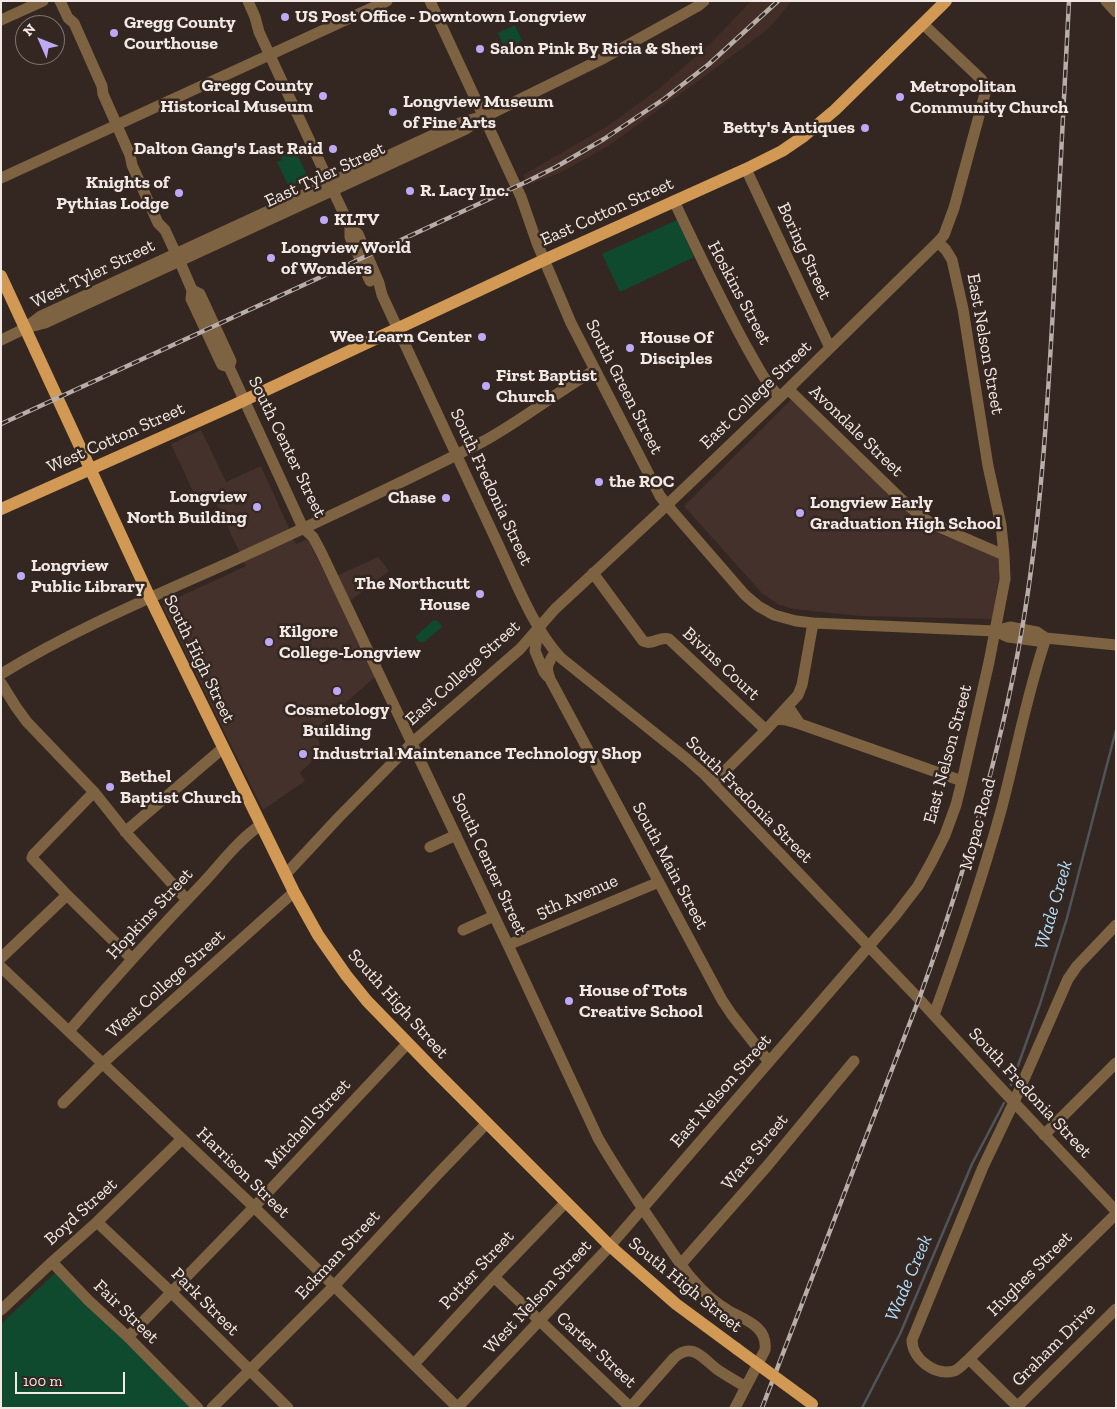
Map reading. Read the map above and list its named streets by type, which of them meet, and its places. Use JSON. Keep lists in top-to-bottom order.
{
  "streets": {
    "main road": ["East Cotton Street", "West Cotton Street", "South High Street"],
    "street": [
      "East Tyler Street",
      "Boring Street",
      "West Tyler Street",
      "Hoskins Street",
      "East Nelson Street",
      "South Green Street",
      "East College Street",
      "Avondale Street",
      "South Center Street",
      "South Fredonia Street",
      "Bivins Court",
      "Mopac Road",
      "South Main Street",
      "5th Avenue",
      "Hopkins Street",
      "West College Street",
      "Mitchell Street",
      "Ware Street",
      "Harrison Street",
      "Boyd Street",
      "Eckman Street",
      "Potter Street",
      "Hughes Street",
      "West Nelson Street",
      "Park Street",
      "Fair Street",
      "Graham Drive",
      "Carter Street"
    ]
  },
  "crossings": [
    ["East Tyler Street", "West Tyler Street"],
    ["East Tyler Street", "South Green Street"],
    ["East Tyler Street", "South Center Street"],
    ["East Tyler Street", "South Fredonia Street"],
    ["East Cotton Street", "Boring Street"],
    ["East Cotton Street", "Hoskins Street"],
    ["East Cotton Street", "South Green Street"],
    ["East Cotton Street", "East College Street"],
    ["East Cotton Street", "West Cotton Street"],
    ["East Cotton Street", "South Center Street"],
    ["East Cotton Street", "South Fredonia Street"],
    ["Boring Street", "East College Street"],
    ["West Tyler Street", "South Center Street"],
    ["West Tyler Street", "South High Street"],
    ["Hoskins Street", "East College Street"],
    ["Hoskins Street", "Avondale Street"],
    ["East Nelson Street", "South Green Street"],
    ["East Nelson Street", "East College Street"],
    ["East Nelson Street", "Avondale Street"],
    ["East Nelson Street", "South Center Street"],
    ["East Nelson Street", "South Fredonia Street"],
    ["East Nelson Street", "South Main Street"],
    ["East Nelson Street", "West Nelson Street"],
    ["South Green Street", "East College Street"],
    ["South Green Street", "Mopac Road"],
    ["East College Street", "Avondale Street"],
    ["East College Street", "South Center Street"],
    ["East College Street", "South Fredonia Street"],
    ["East College Street", "Bivins Court"],
    ["East College Street", "South Main Street"],
    ["West Cotton Street", "South Center Street"],
    ["West Cotton Street", "South High Street"],
    ["South Center Street", "5th Avenue"],
    ["South Center Street", "Ware Street"],
    ["South Center Street", "West Nelson Street"],
    ["South Fredonia Street", "Mopac Road"],
    ["South Fredonia Street", "South Main Street"],
    ["South Fredonia Street", "Hughes Street"],
    ["South High Street", "Hopkins Street"],
    ["South High Street", "West College Street"],
    ["South High Street", "Mitchell Street"],
    ["South High Street", "Eckman Street"],
    ["South High Street", "Potter Street"],
    ["South High Street", "West Nelson Street"],
    ["South Main Street", "5th Avenue"],
    ["Hopkins Street", "Harrison Street"],
    ["West College Street", "Harrison Street"],
    ["Mitchell Street", "Harrison Street"],
    ["Mitchell Street", "Park Street"],
    ["Mitchell Street", "Fair Street"],
    ["Harrison Street", "Boyd Street"],
    ["Harrison Street", "Eckman Street"],
    ["Harrison Street", "Potter Street"],
    ["Harrison Street", "West Nelson Street"],
    ["Boyd Street", "Park Street"],
    ["Boyd Street", "Fair Street"],
    ["Eckman Street", "Park Street"],
    ["Potter Street", "Carter Street"],
    ["West Nelson Street", "Carter Street"]
  ],
  "water": ["Wade Creek"],
  "places": [
    "US Post Office - Downtown Longview",
    "Gregg County Courthouse",
    "Salon Pink By Ricia & Sheri",
    "Gregg County Historical Museum",
    "Metropolitan Community Church",
    "Longview Museum of Fine Arts",
    "Betty's Antiques",
    "Dalton Gang's Last Raid",
    "R. Lacy Inc.",
    "Knights of Pythias Lodge",
    "KLTV",
    "Longview World of Wonders",
    "Wee Learn Center",
    "House Of Disciples",
    "First Baptist Church",
    "the ROC",
    "Chase",
    "Longview North Building",
    "Longview Early Graduation High School",
    "Longview Public Library",
    "The Northcutt House",
    "Kilgore College-Longview",
    "Cosmetology Building",
    "Industrial Maintenance Technology Shop",
    "Bethel Baptist Church",
    "House of Tots Creative School"
  ],
  "scale_bar": "100 m",
  "north": "top left"
}
